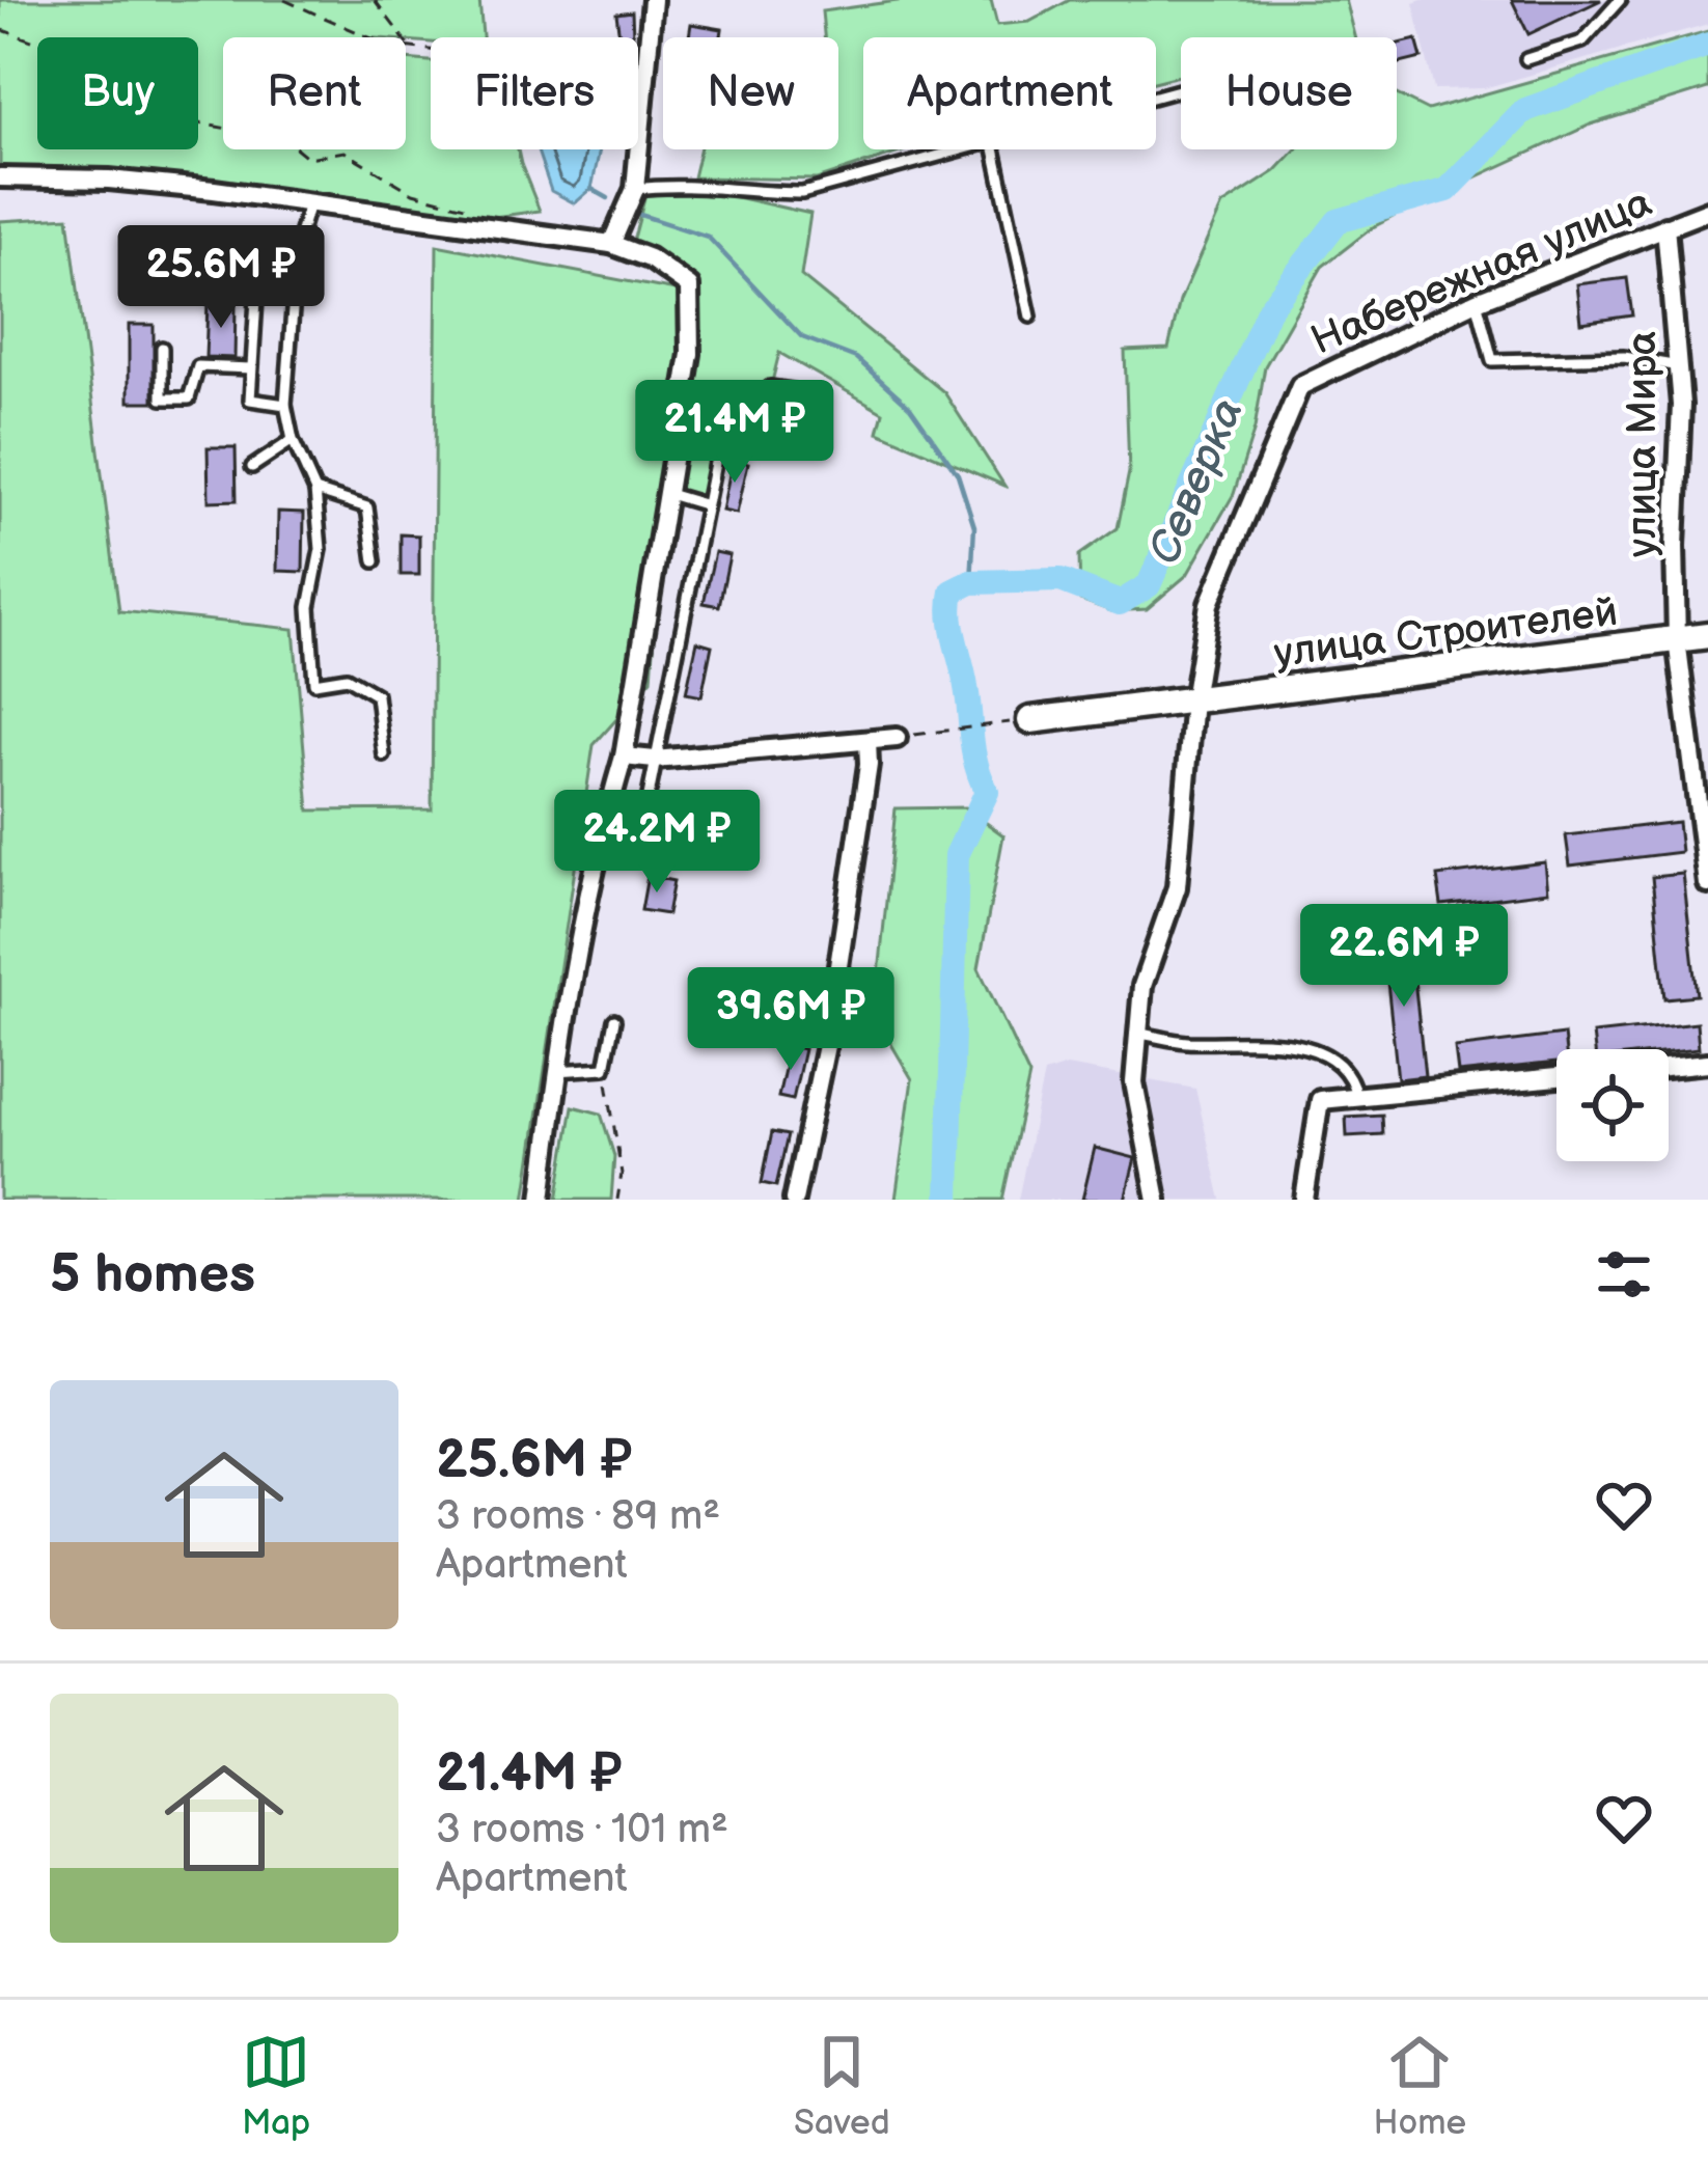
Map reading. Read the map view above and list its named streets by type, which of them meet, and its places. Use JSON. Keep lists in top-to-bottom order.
{
  "streets": {
    "street": ["Набережная улица", "улица Мира", "улица Строителей"]
  },
  "crossings": [
    ["Набережная улица", "улица Мира"],
    ["Набережная улица", "улица Строителей"],
    ["улица Мира", "улица Строителей"]
  ],
  "water": ["Северка"],
  "page": {
    "chip": [
      "Buy",
      "Rent",
      "Filters",
      "New",
      "Apartment",
      "House"
    ],
    "price": [
      "25.6M ₽",
      "21.4M ₽",
      "24.2M ₽",
      "22.6M ₽",
      "39.6M ₽"
    ],
    "heading": "5 homes",
    "list": [
      {
        "name": "25.6M ₽",
        "note": "3 rooms · 89 m² · Apartment"
      },
      {
        "name": "21.4M ₽",
        "note": "3 rooms · 101 m² · Apartment"
      }
    ],
    "tabs": ["Map", "Saved", "Home"]
  }
}
